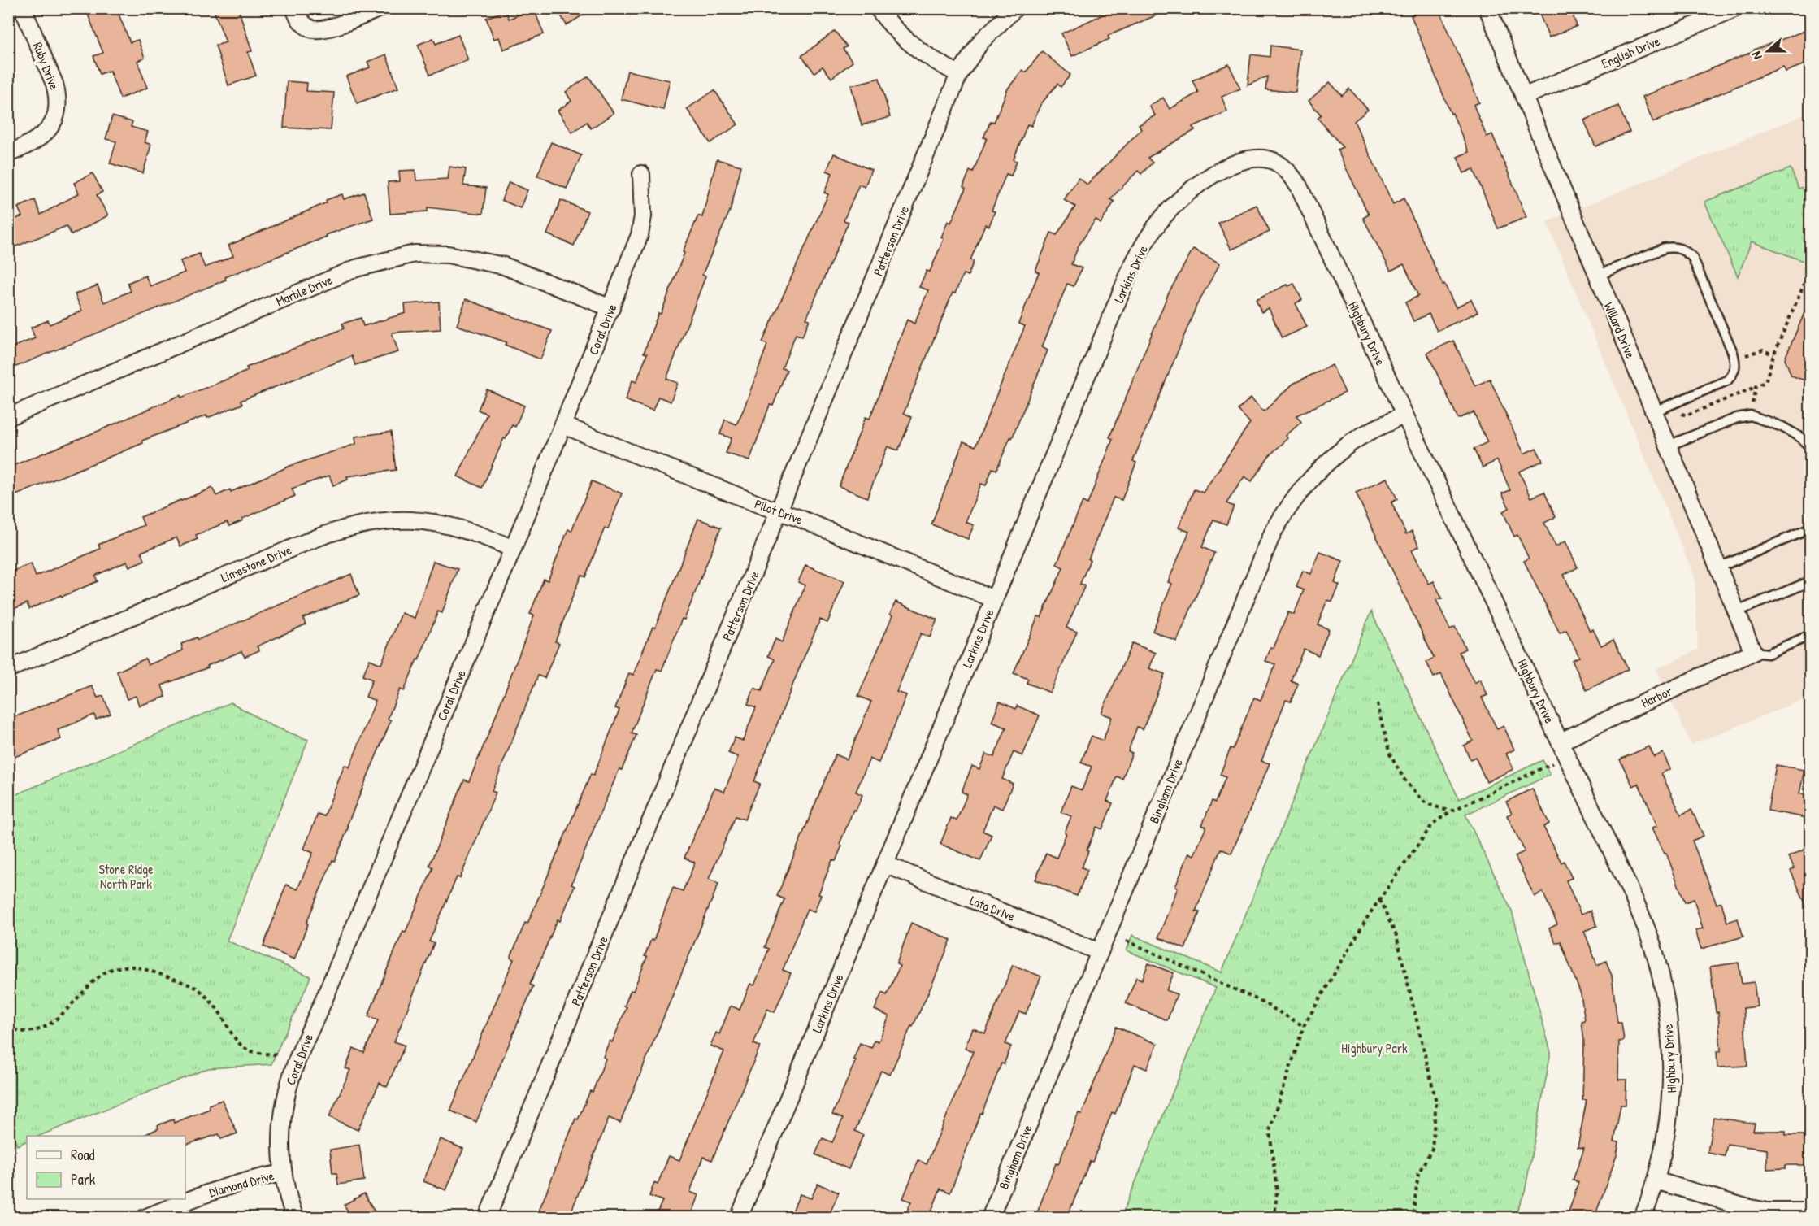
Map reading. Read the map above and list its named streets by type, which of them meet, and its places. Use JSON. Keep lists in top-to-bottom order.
{
  "streets": {
    "street": [
      "English Drive",
      "Ruby Drive",
      "Patterson Drive",
      "Larkins Drive",
      "Marble Drive",
      "Coral Drive",
      "Willard Drive",
      "Highbury Drive",
      "Pilot Drive",
      "Limestone Drive",
      "Harbor",
      "Bingham Drive",
      "Lata Drive",
      "Diamond Drive"
    ]
  },
  "crossings": [
    ["English Drive", "Willard Drive"],
    ["Patterson Drive", "Pilot Drive"],
    ["Larkins Drive", "Highbury Drive"],
    ["Larkins Drive", "Pilot Drive"],
    ["Larkins Drive", "Lata Drive"],
    ["Marble Drive", "Coral Drive"],
    ["Coral Drive", "Pilot Drive"],
    ["Coral Drive", "Limestone Drive"],
    ["Coral Drive", "Diamond Drive"],
    ["Willard Drive", "Harbor"],
    ["Highbury Drive", "Harbor"],
    ["Highbury Drive", "Bingham Drive"],
    ["Bingham Drive", "Lata Drive"]
  ],
  "parks": ["Stone Ridge North Park", "Highbury Park"],
  "legend": ["Road", "Park"],
  "north": "left"
}
